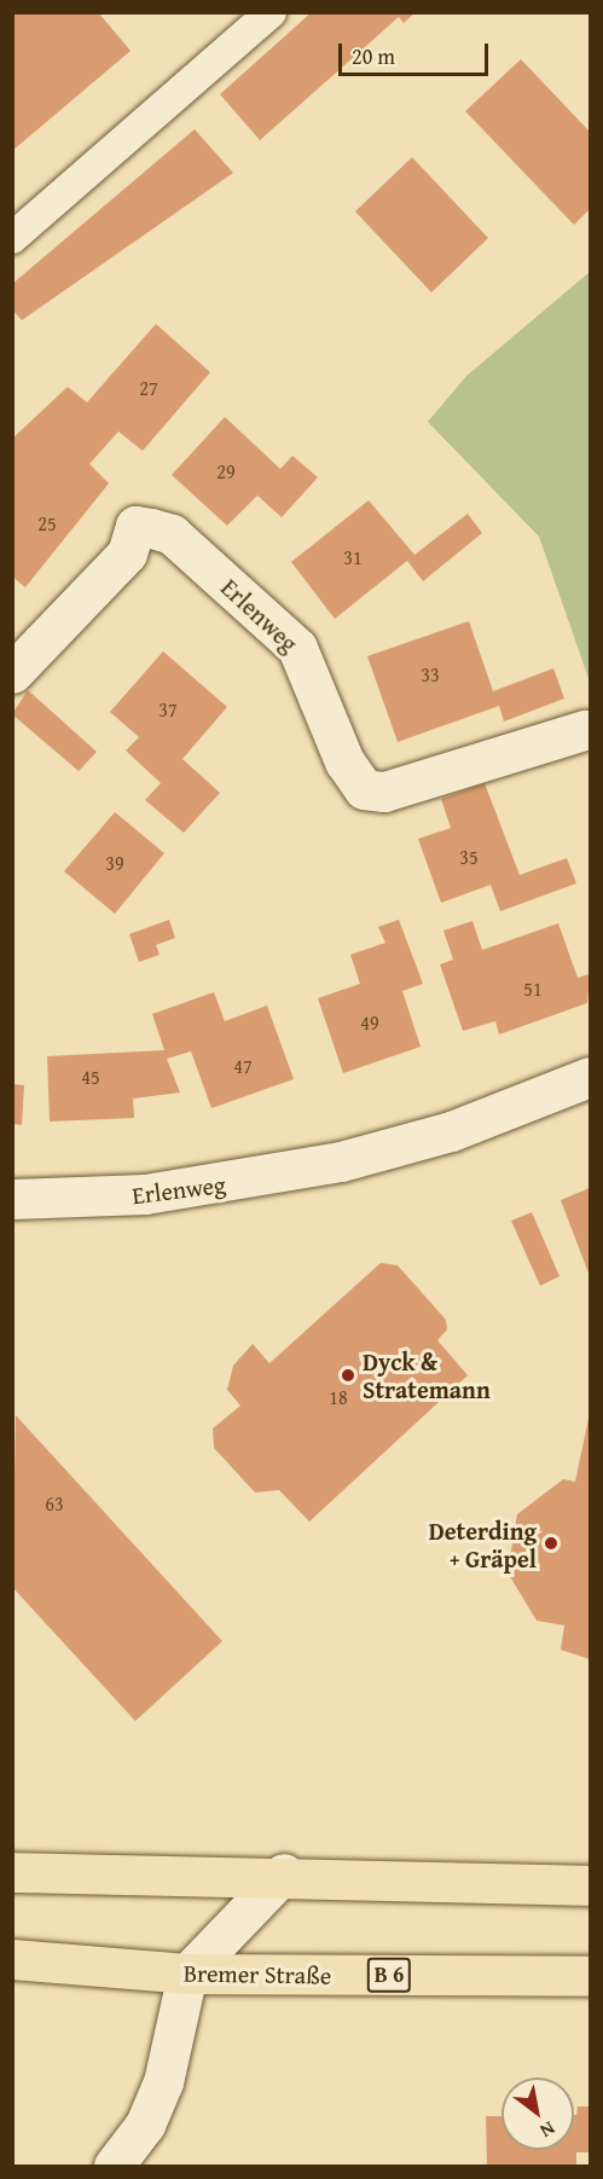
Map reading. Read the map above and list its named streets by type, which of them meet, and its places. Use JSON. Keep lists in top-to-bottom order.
{
  "streets": {
    "main road": ["Bremer Straße", "B 6"],
    "street": ["Erlenweg"]
  },
  "places": ["Dyck & Stratemann", "Deterding + Gräpel"],
  "house_numbers": [
    "27",
    "29",
    "25",
    "31",
    "33",
    "37",
    "35",
    "39",
    "51",
    "49",
    "47",
    "45",
    "18",
    "63"
  ],
  "scale_bar": "20 m",
  "north": "bottom right"
}
